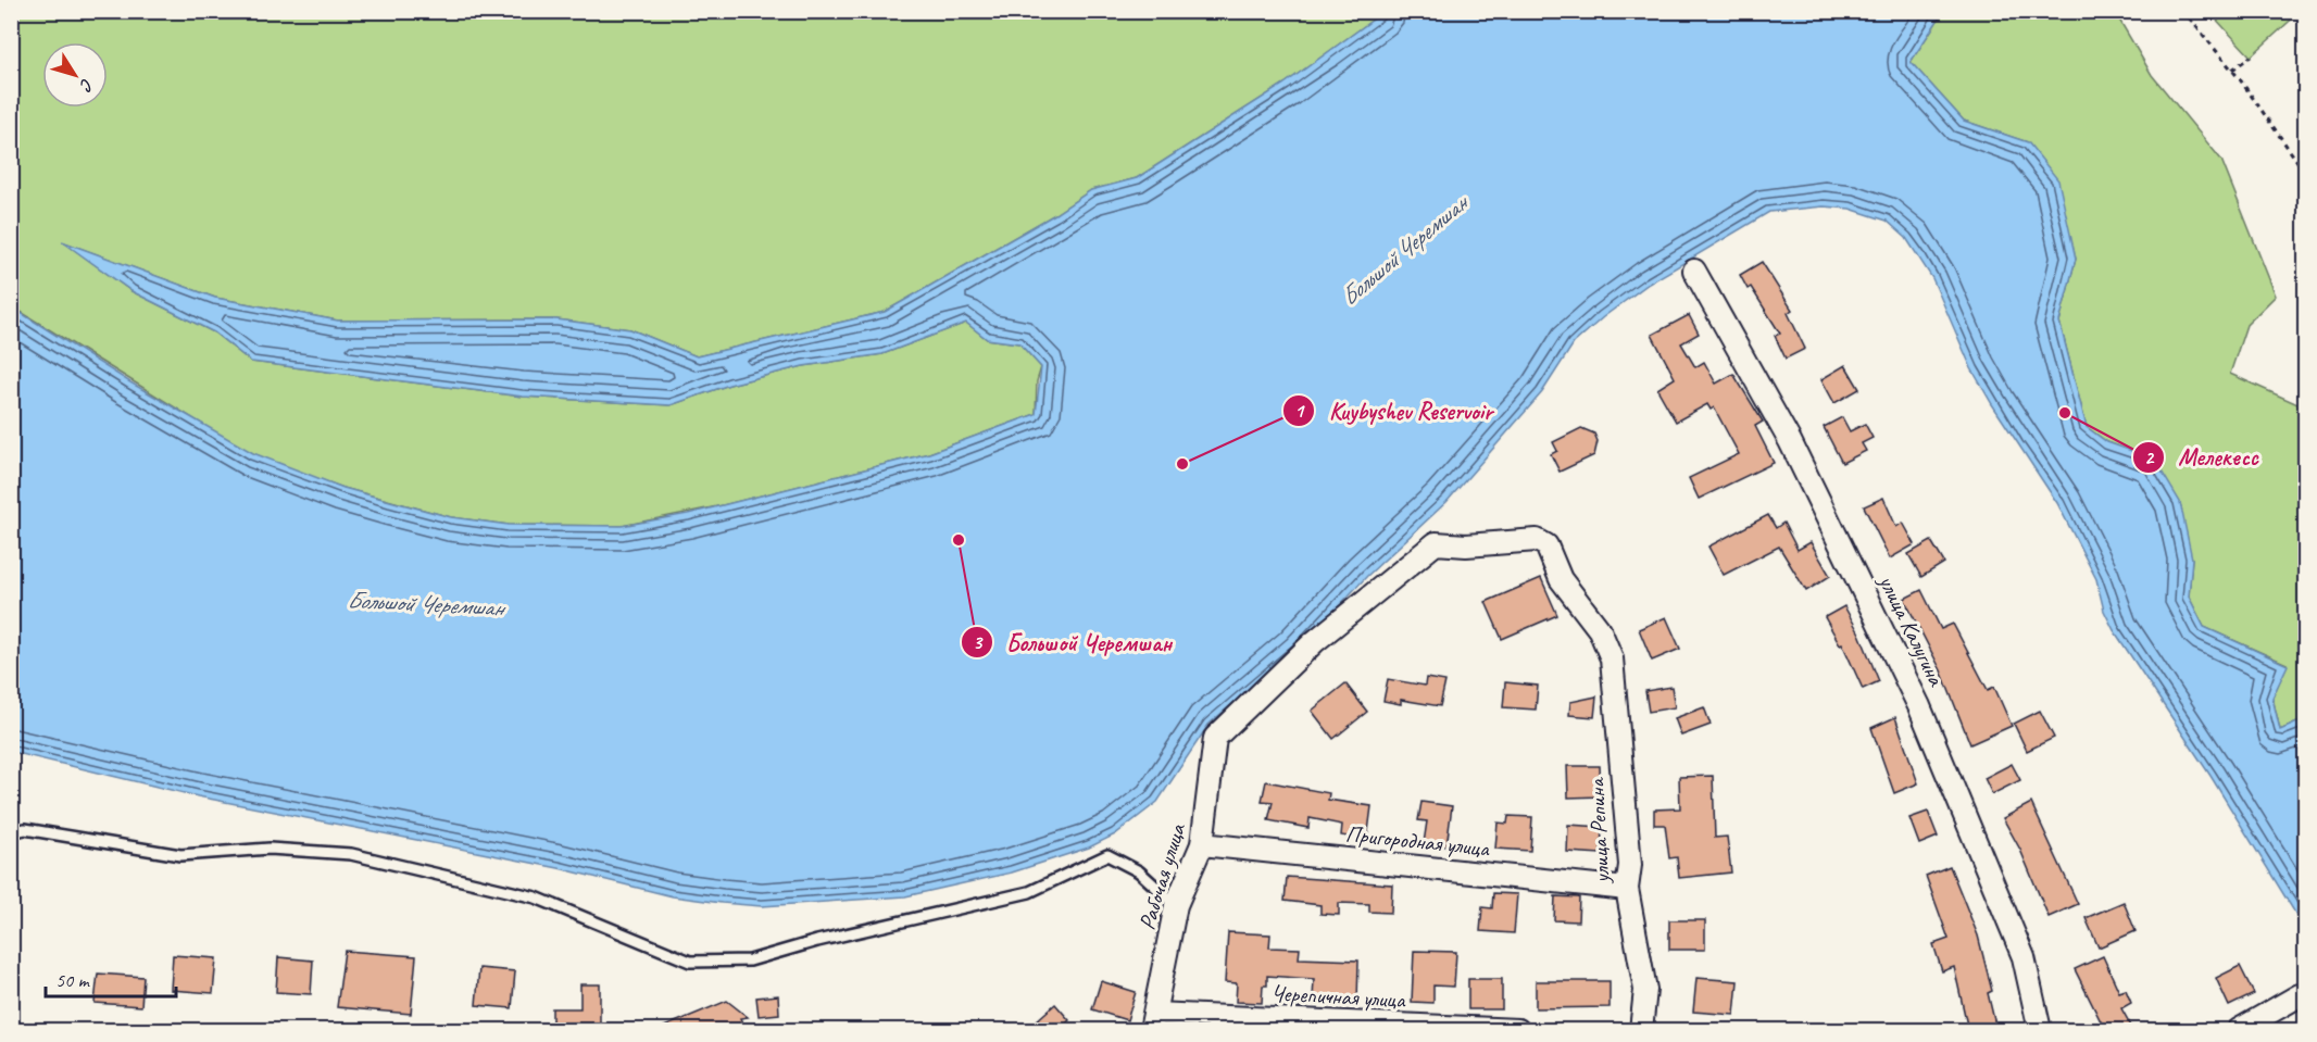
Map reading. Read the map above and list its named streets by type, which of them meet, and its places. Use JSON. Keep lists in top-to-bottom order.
{
  "streets": {
    "street": [
      "улица Калугина",
      "улица Репина",
      "Пригородная улица",
      "Рабочая улица",
      "Черепичная улица"
    ]
  },
  "crossings": [
    ["улица Репина", "Пригородная улица"],
    ["улица Репина", "Рабочая улица"],
    ["Пригородная улица", "Рабочая улица"],
    ["Рабочая улица", "Черепичная улица"]
  ],
  "water": ["Большой Черемшан"],
  "places": ["Мелекесс", "Kuybyshev Reservoir", "Большой Черемшан"],
  "scale_bar": "50 m",
  "north": "bottom right"
}
